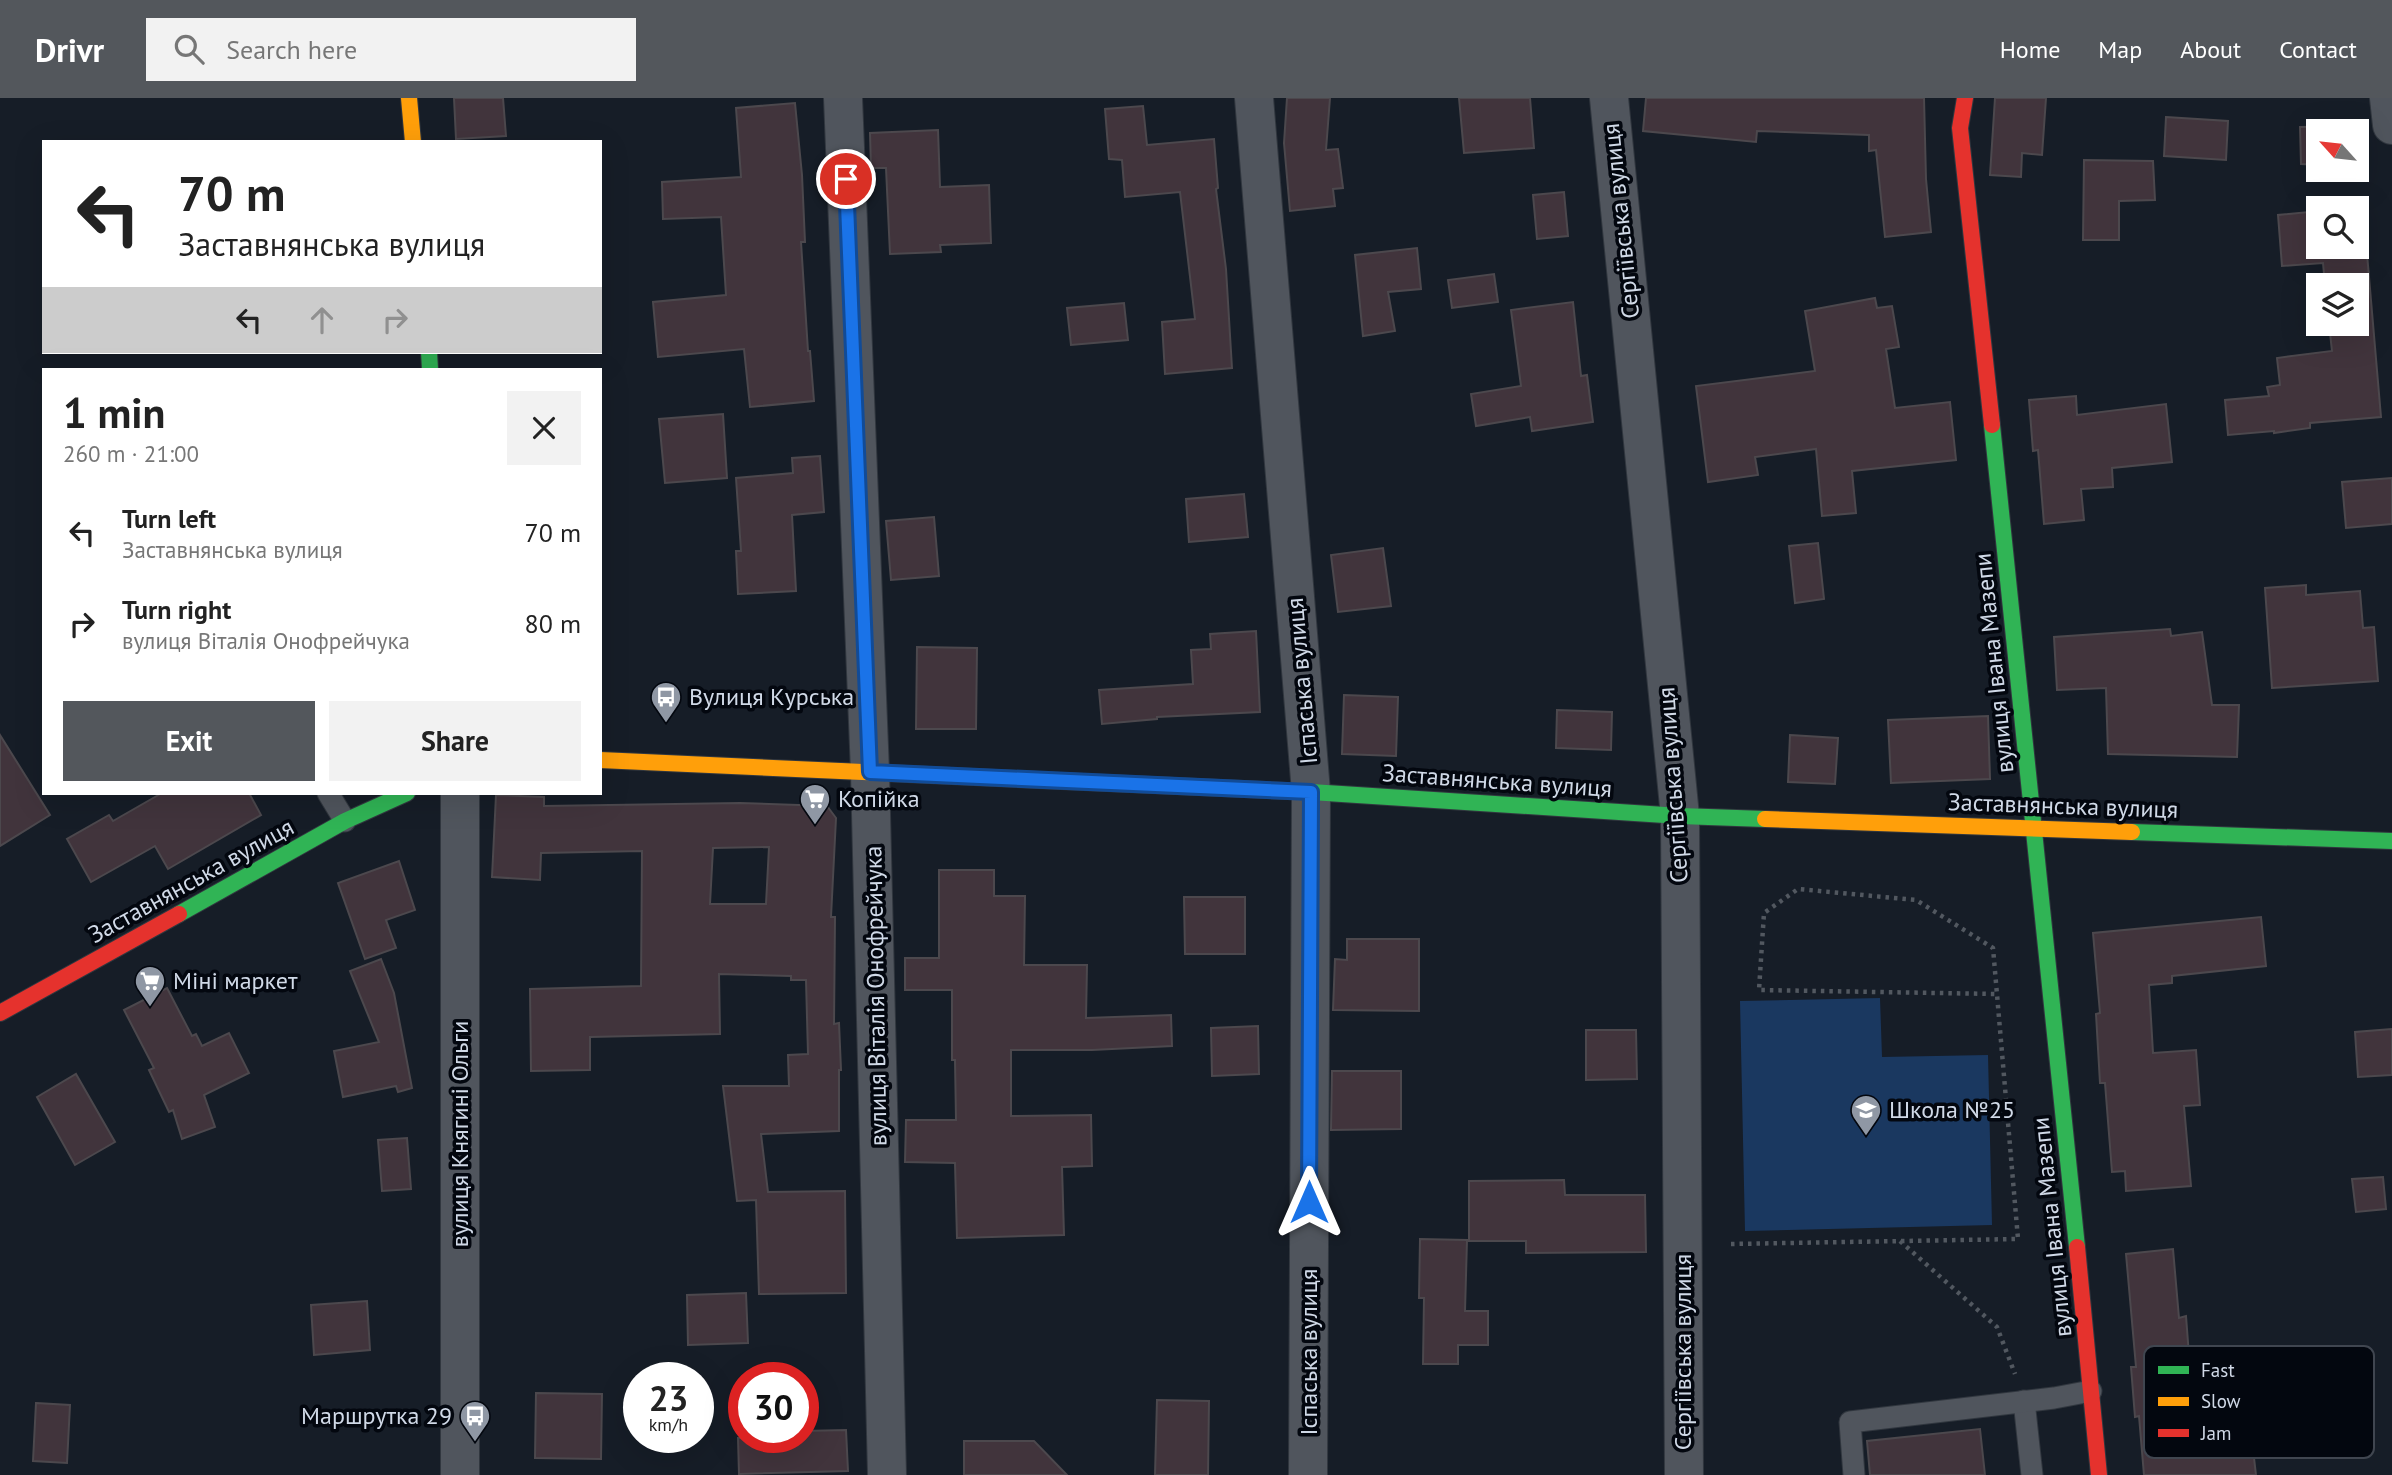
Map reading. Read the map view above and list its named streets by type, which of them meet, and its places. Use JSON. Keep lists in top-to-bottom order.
{
  "streets": {
    "street": [
      "Сергіївська вулиця",
      "вулиця Івана Мазепи",
      "Іспаська вулиця",
      "Заставнянська вулиця",
      "вулиця Віталія Онофрейчука",
      "вулиця Княгині Ольги"
    ]
  },
  "crossings": [
    ["Сергіївська вулиця", "Заставнянська вулиця"],
    ["вулиця Івана Мазепи", "Заставнянська вулиця"],
    ["Іспаська вулиця", "Заставнянська вулиця"],
    ["Заставнянська вулиця", "вулиця Віталія Онофрейчука"]
  ],
  "places": {
    "bus stop": ["Вулиця Курська", "Маршрутка 29"],
    "supermarket": ["Копійка", "Міні маркет"],
    "school or university": ["Школа №25"]
  },
  "legend": ["Fast", "Slow", "Jam"],
  "north": "top left",
  "page": {
    "header": "Drivr",
    "search": "Search here",
    "nav": [
      "Home",
      "Map",
      "About",
      "Contact"
    ],
    "turn": ["70 m", "Заставнянська вулиця"],
    "heading": ["1 min", "260 m · 21:00"],
    "list": [
      {
        "name": "Turn left",
        "note": "Заставнянська вулиця",
        "value": "70 m"
      },
      {
        "name": "Turn right",
        "note": "вулиця Віталія Онофрейчука",
        "value": "80 m"
      }
    ],
    "buttons": ["Exit", "Share"],
    "speed": "23 km/h",
    "limit": "30"
  }
}
